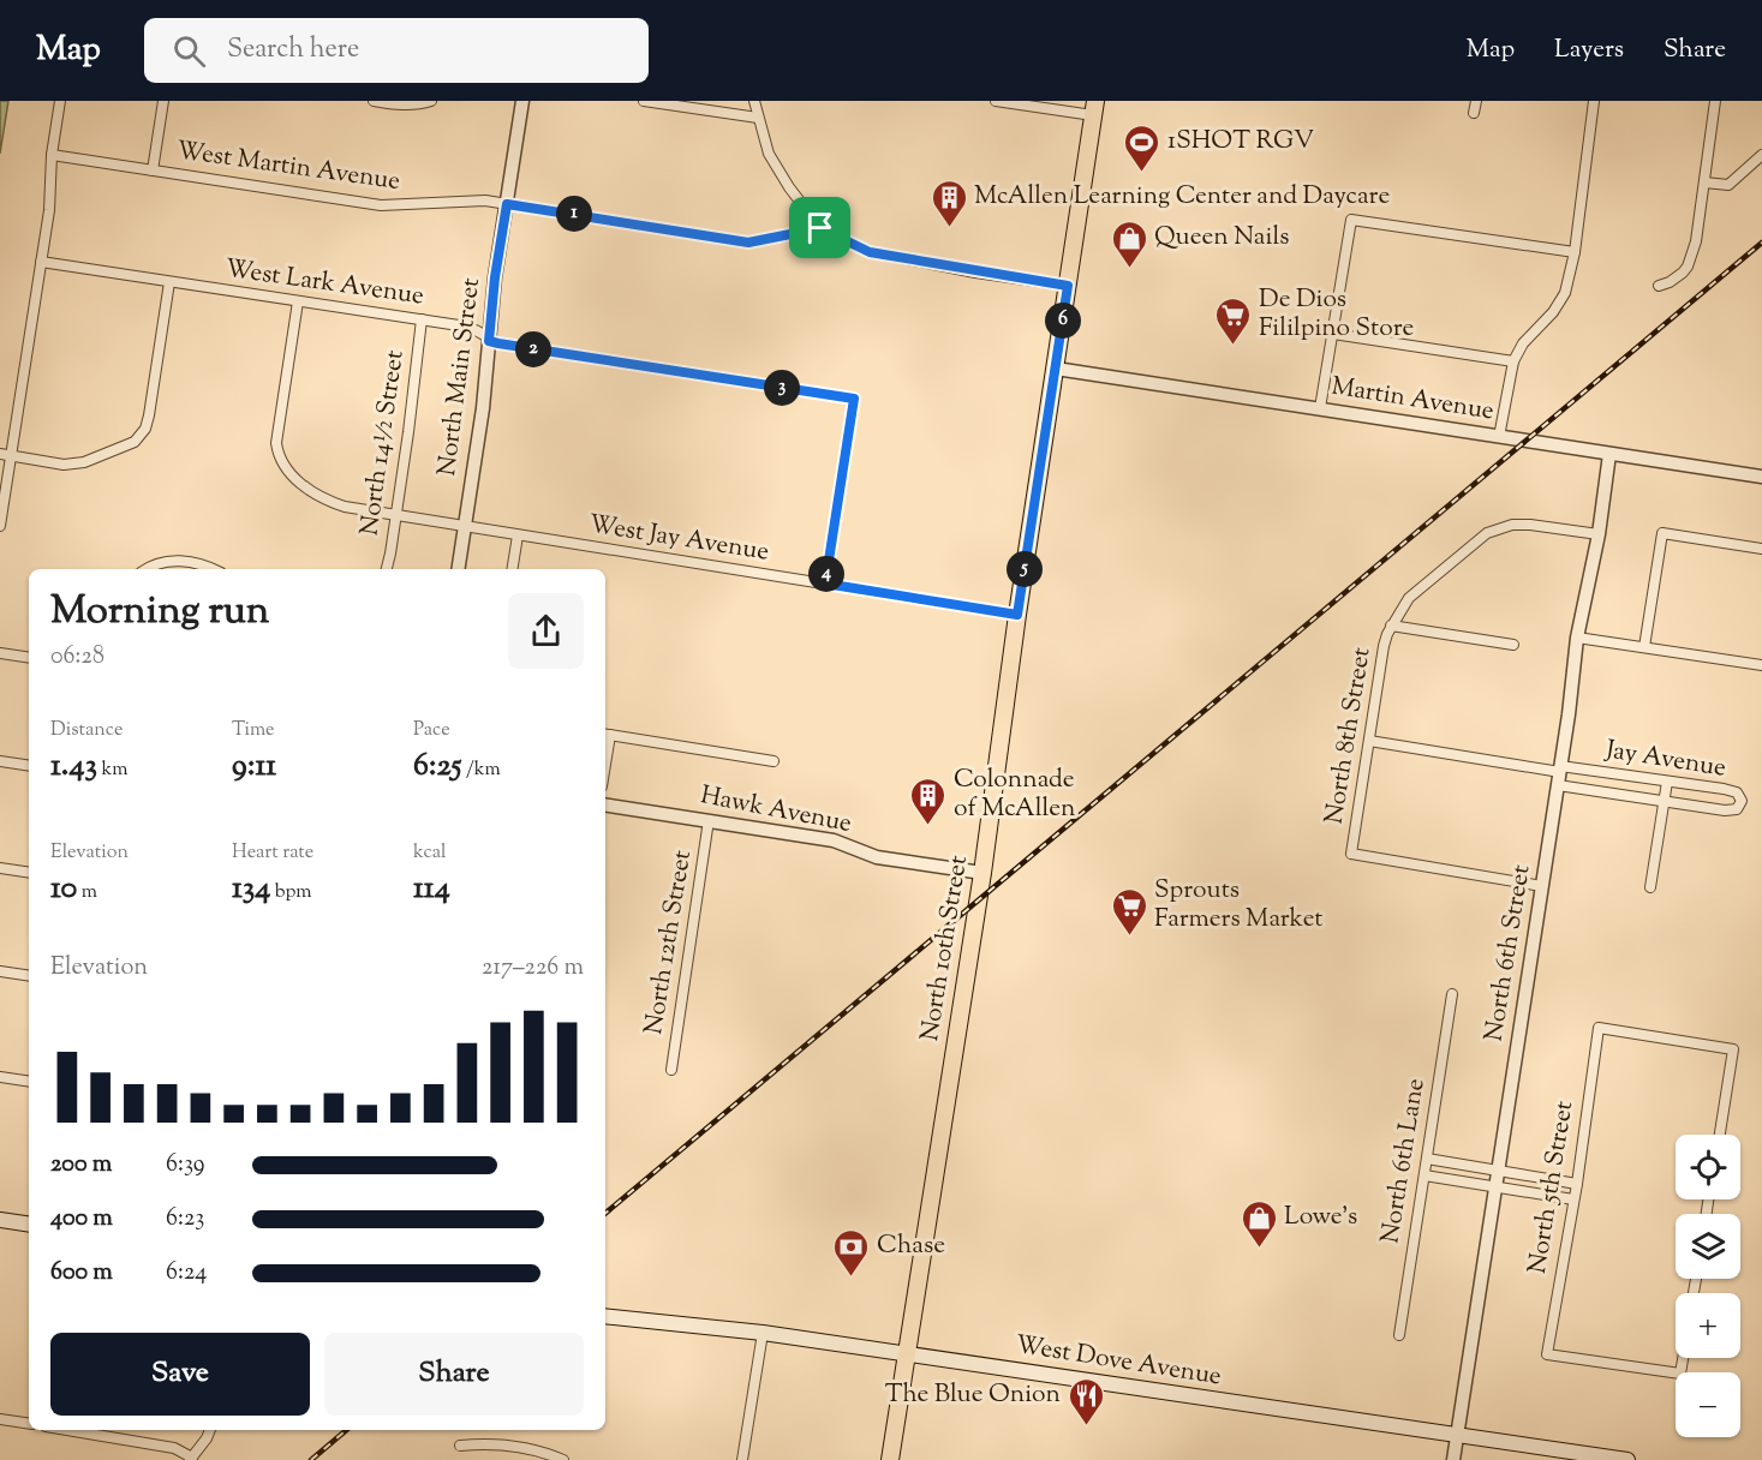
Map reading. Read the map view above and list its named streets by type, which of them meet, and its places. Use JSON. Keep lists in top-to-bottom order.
{
  "streets": {
    "main road": ["North 10th Street", "West Dove Avenue"],
    "street": [
      "West Martin Avenue",
      "West Lark Avenue",
      "North Main Street",
      "Martin Avenue",
      "North 14½ Street",
      "West Jay Avenue",
      "North 8th Street",
      "Jay Avenue",
      "Hawk Avenue",
      "North 12th Street",
      "North 6th Street",
      "North 6th Lane",
      "North 5th Street"
    ]
  },
  "crossings": [
    ["West Martin Avenue", "North Main Street"],
    ["West Lark Avenue", "North Main Street"],
    ["West Lark Avenue", "North 14½ Street"],
    ["West Lark Avenue", "West Jay Avenue"],
    ["North Main Street", "West Jay Avenue"],
    ["Martin Avenue", "North 10th Street"],
    ["Martin Avenue", "North 6th Street"],
    ["North 14½ Street", "West Jay Avenue"],
    ["West Jay Avenue", "North 10th Street"],
    ["North 8th Street", "Jay Avenue"],
    ["North 8th Street", "North 6th Street"],
    ["Jay Avenue", "North 6th Street"],
    ["Hawk Avenue", "North 12th Street"],
    ["Hawk Avenue", "North 10th Street"],
    ["North 10th Street", "West Dove Avenue"],
    ["North 6th Street", "West Dove Avenue"]
  ],
  "places": {
    "sports": ["1SHOT RGV"],
    "building": ["McAllen Learning Center and Daycare", "Colonnade of McAllen"],
    "shop": ["Queen Nails", "Lowe's"],
    "supermarket": ["De Dios Fililpino Store", "Sprouts Farmers Market"],
    "bank": ["Chase"],
    "restaurant": ["The Blue Onion"]
  },
  "page": {
    "header": "Map",
    "search": "Search here",
    "nav": ["Map", "Layers", "Share"],
    "pins": [
      "1",
      "6",
      "2",
      "3",
      "5",
      "4"
    ],
    "heading": ["Morning run", "06:28"],
    "stats": [
      ["Distance", "1.43 km"],
      ["Time", "9:11"],
      ["Pace", "6:25 /km"],
      ["Elevation", "10 m"],
      ["Heart rate", "134 bpm"],
      ["kcal", "114"]
    ],
    "chart": ["Elevation", "217–226 m"],
    "map_buttons": ["+", "−"],
    "list": [
      {
        "name": "200 m",
        "note": "6:39"
      },
      {
        "name": "400 m",
        "note": "6:23"
      },
      {
        "name": "600 m",
        "note": "6:24"
      }
    ],
    "buttons": ["Save", "Share"]
  }
}
